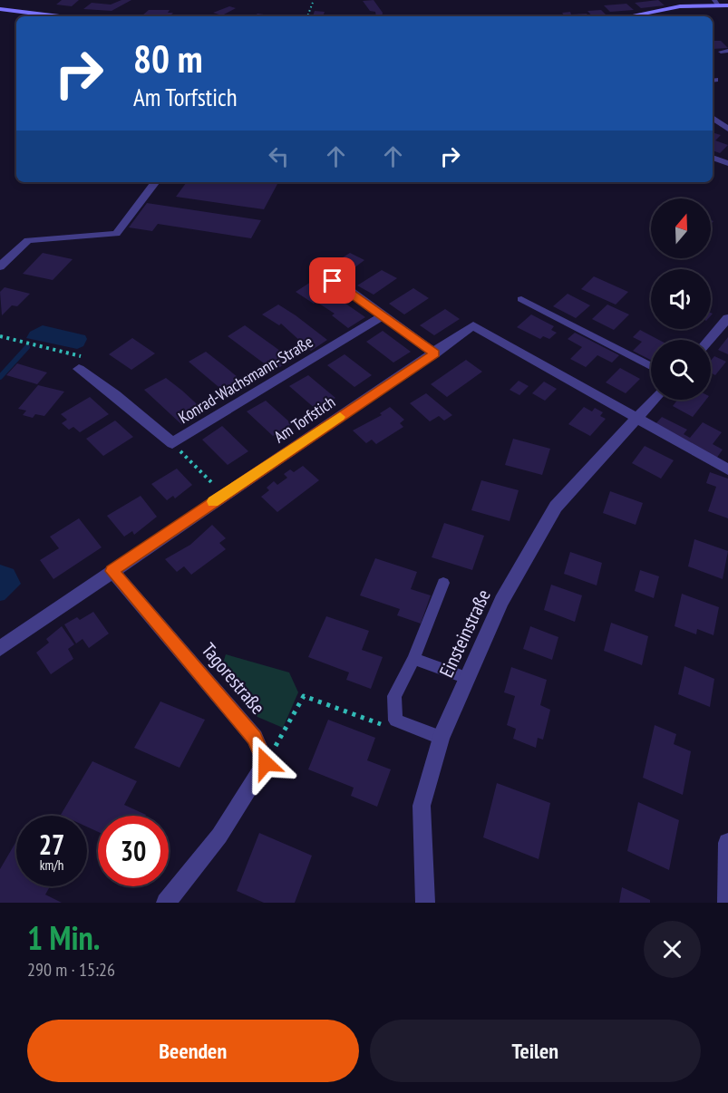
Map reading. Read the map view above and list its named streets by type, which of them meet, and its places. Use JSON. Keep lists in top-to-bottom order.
{
  "streets": {
    "street": [
      "Konrad-Wachsmann-Straße",
      "Am Torfstich",
      "Einsteinstraße",
      "Tagorestraße"
    ]
  },
  "crossings": [
    ["Am Torfstich", "Einsteinstraße"],
    ["Am Torfstich", "Tagorestraße"]
  ],
  "north": "top",
  "page": {
    "turn": ["80 m", "Am Torfstich"],
    "speed": "27 km/h",
    "limit": "30",
    "heading": ["1 Min.", "290 m · 15:26"],
    "buttons": ["Beenden", "Teilen"]
  }
}
